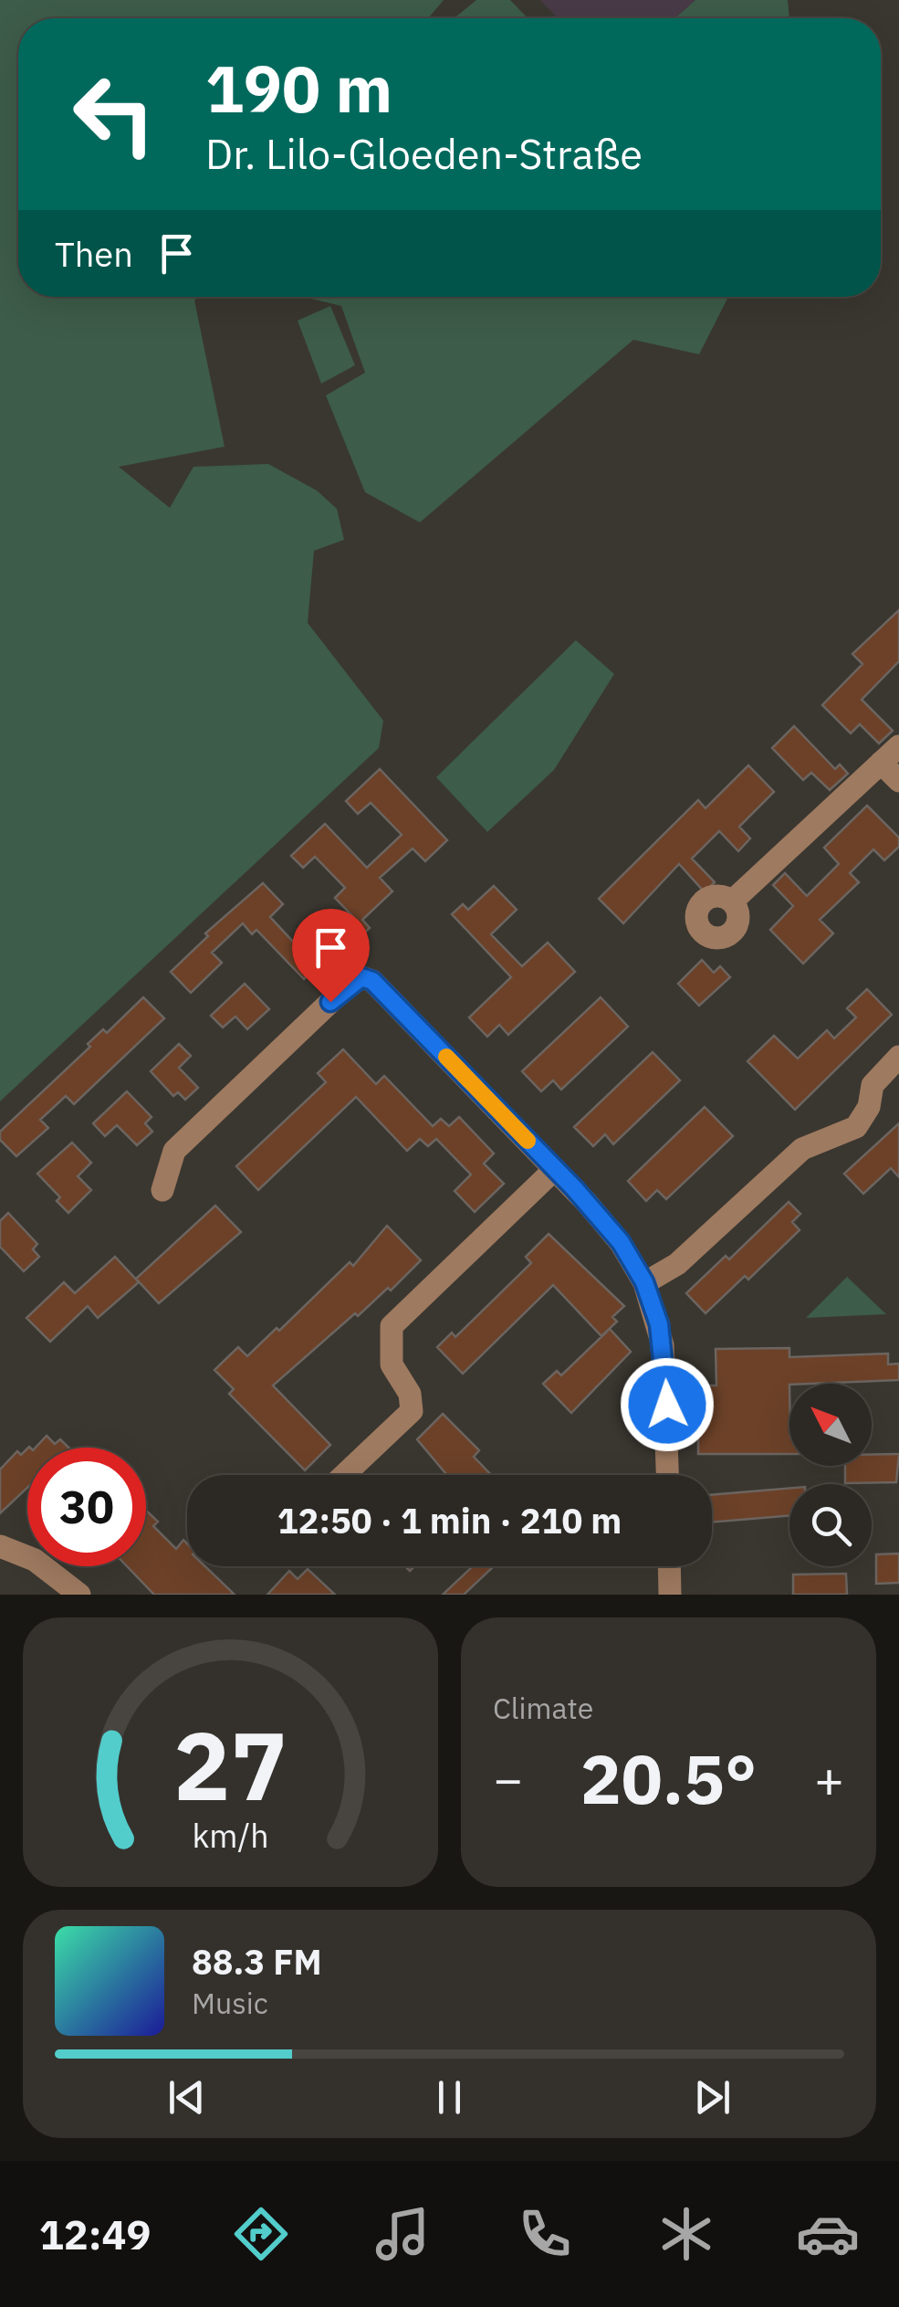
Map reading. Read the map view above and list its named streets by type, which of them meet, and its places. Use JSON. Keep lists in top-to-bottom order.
{
  "north": "top left",
  "page": {
    "turn": ["190 m", "Dr. Lilo-Gloeden-Straße"],
    "then": "Then",
    "limit": "30",
    "trip": "12:50 · 1 min · 210 m",
    "tile": "Climate",
    "heat": ["−", "20.5°", "+"],
    "song": ["88.3 FM", "Music"],
    "tabs": "12:49",
    "gauge": ["27", "km/h"]
  }
}
